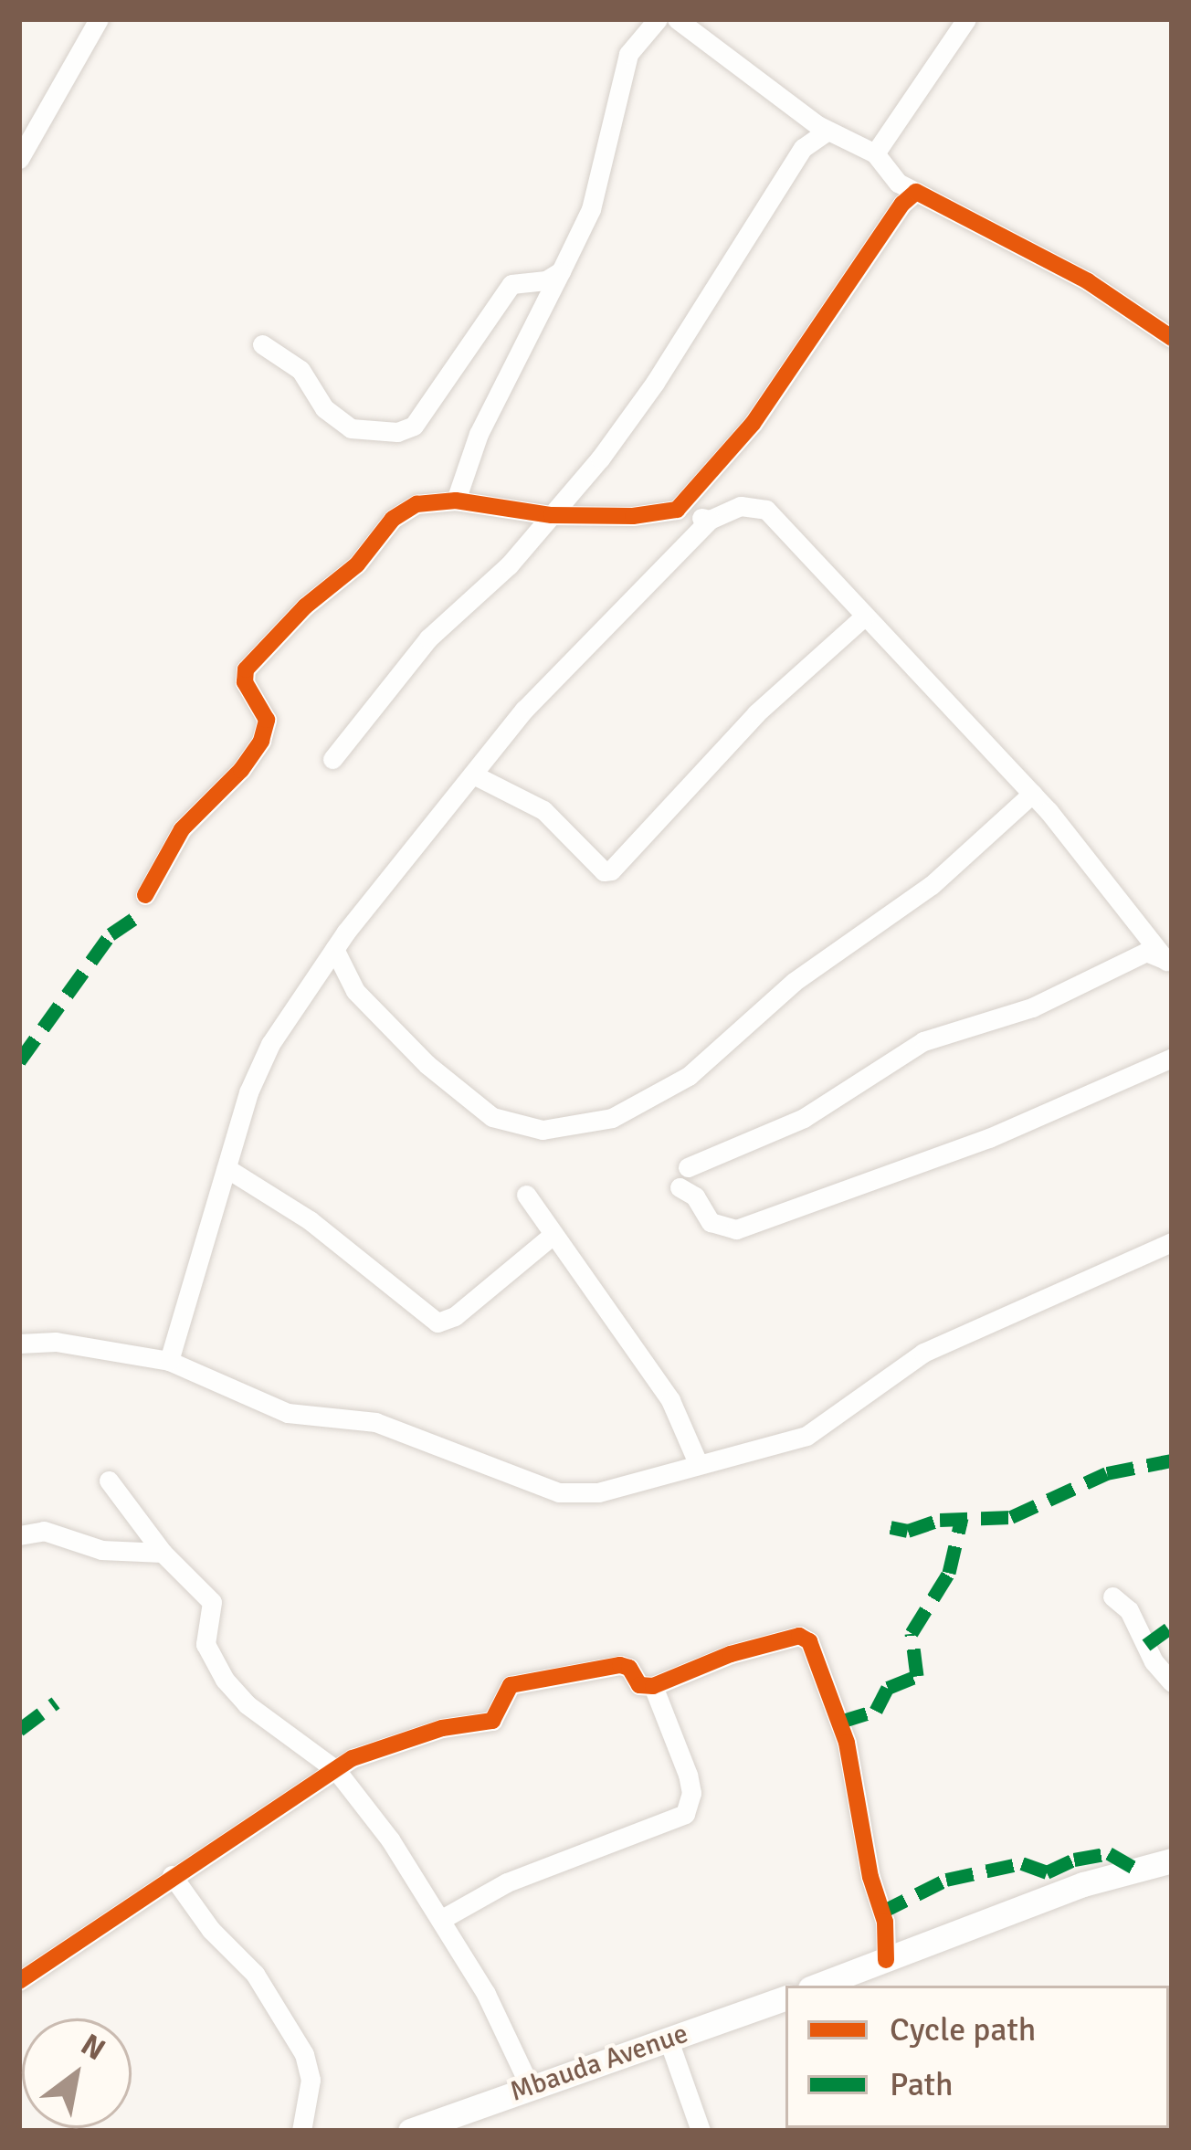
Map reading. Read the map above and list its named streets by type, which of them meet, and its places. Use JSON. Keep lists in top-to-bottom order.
{
  "streets": {
    "street": ["Mbauda Avenue"]
  },
  "legend": ["Cycle path", "Path"],
  "north": "top right"
}
